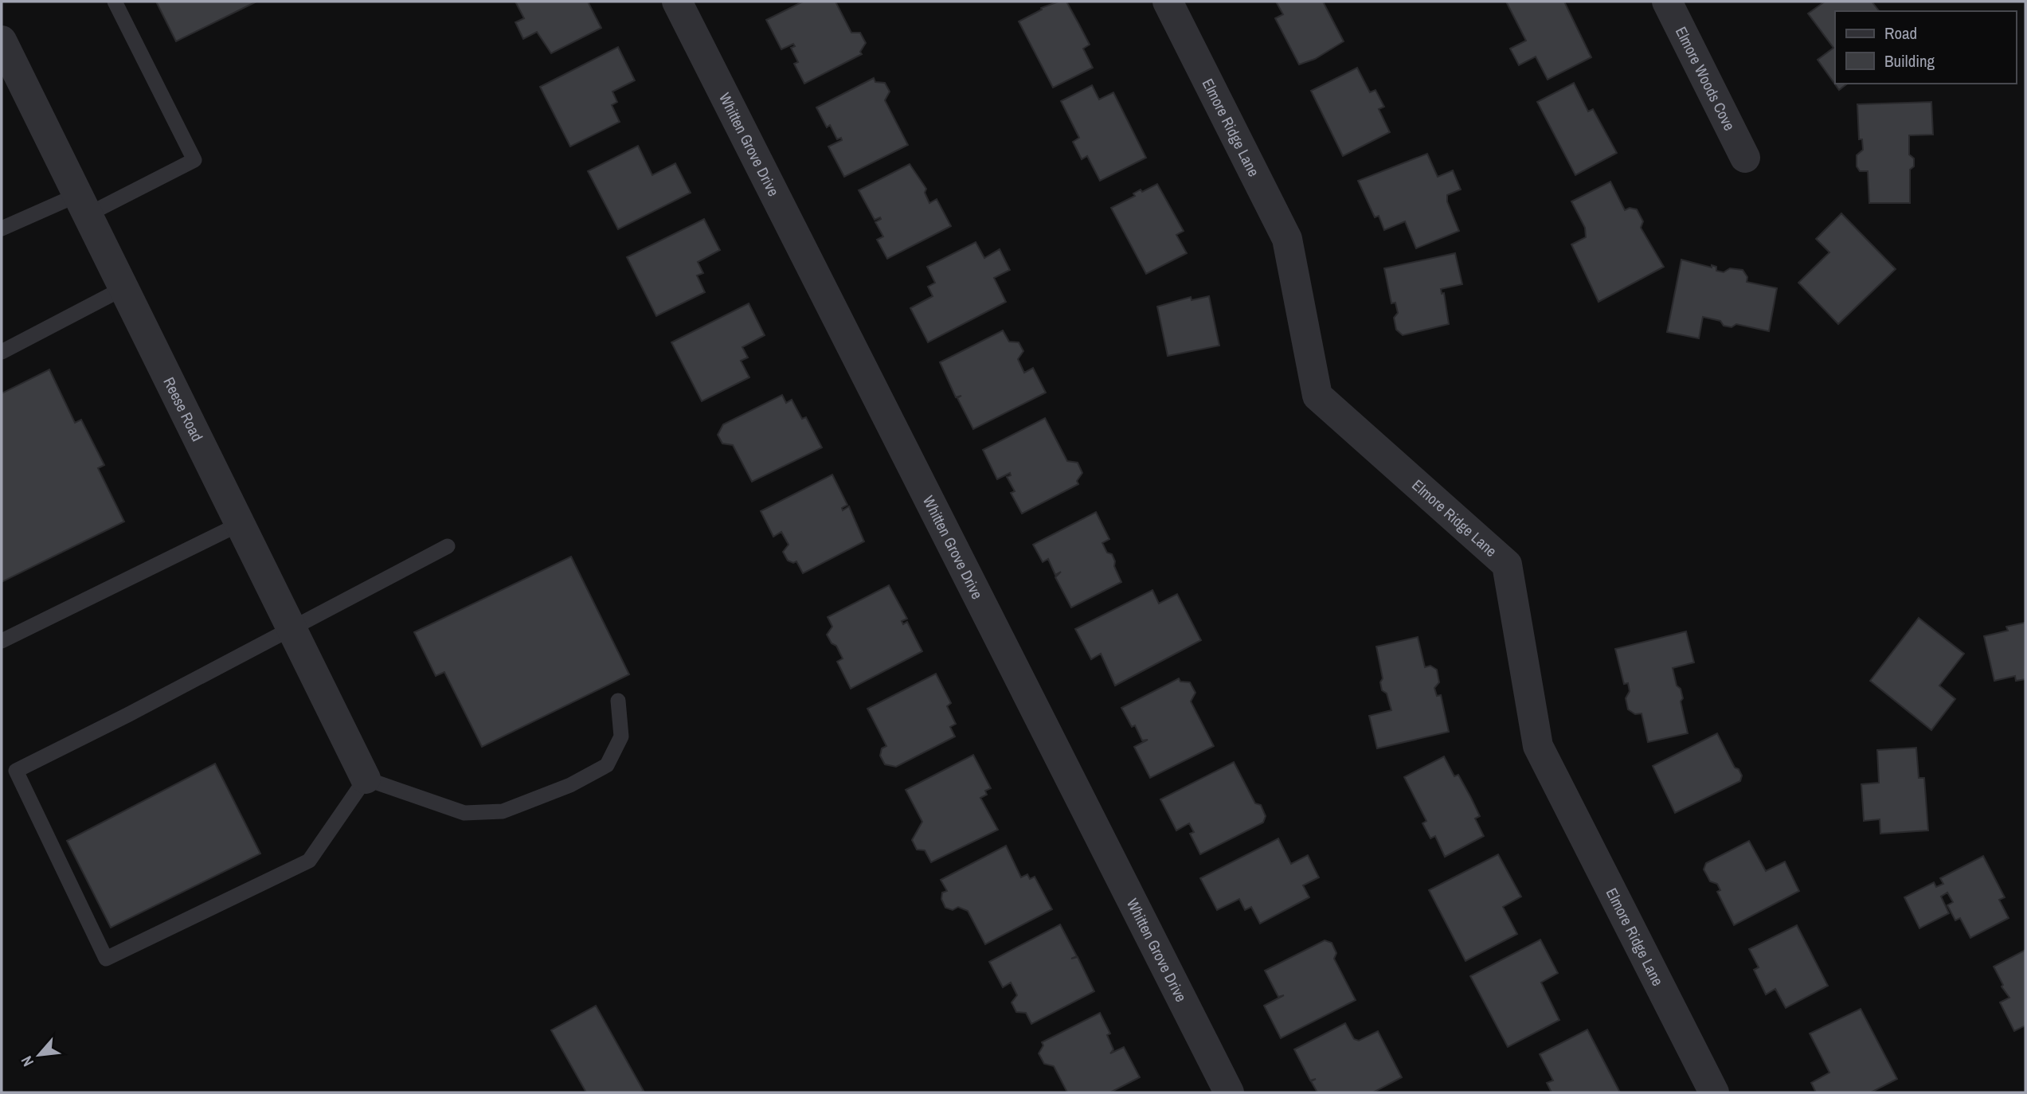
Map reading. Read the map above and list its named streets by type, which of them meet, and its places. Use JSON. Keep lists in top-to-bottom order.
{
  "streets": {
    "street": [
      "Elmore Woods Cove",
      "Elmore Ridge Lane",
      "Whitten Grove Drive",
      "Reese Road"
    ]
  },
  "legend": ["Road", "Building"],
  "north": "bottom left"
}
